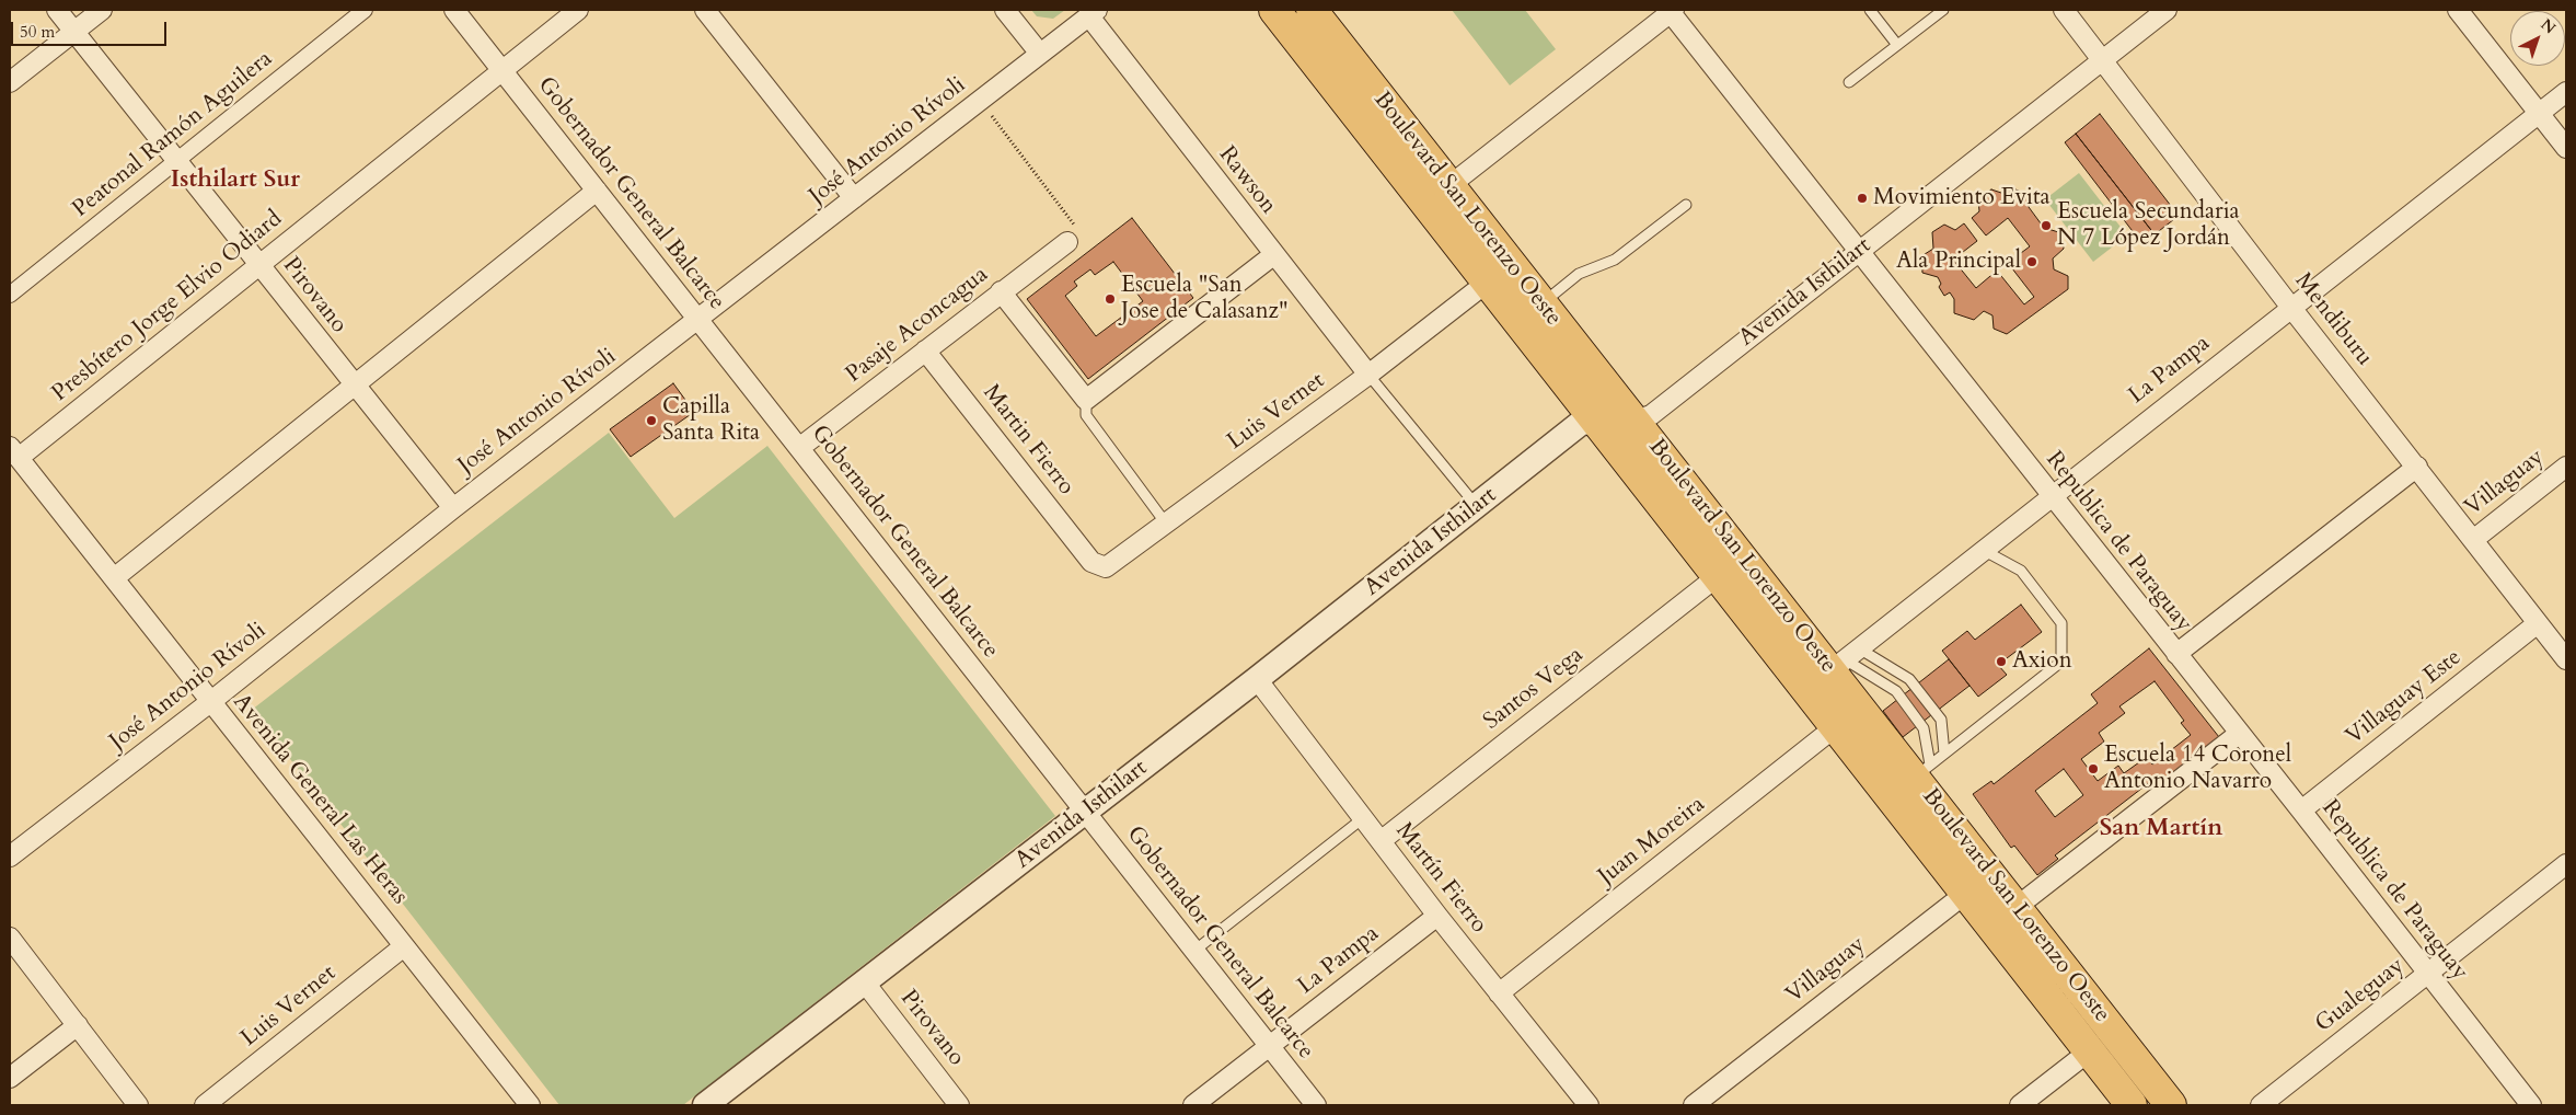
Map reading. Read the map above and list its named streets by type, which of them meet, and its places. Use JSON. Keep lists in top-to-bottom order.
{
  "streets": {
    "main road": ["Boulevard San Lorenzo Oeste"],
    "street": [
      "Peatonal Ramón Aguilera",
      "José Antonio Rívoli",
      "Rawson",
      "Gobernador General Balcarce",
      "Avenida Isthilart",
      "Pirovano",
      "Presbítero Jorge Elvio Odiard",
      "Mendiburu",
      "Pasaje Aconcagua",
      "La Pampa",
      "Luis Vernet",
      "Martin Fierro",
      "Villaguay",
      "Republica de Paraguay",
      "Santos Vega",
      "Villaguay Este",
      "Avenida General Las Heras",
      "Juan Moreira",
      "Martín Fierro",
      "Gualeguay"
    ]
  },
  "crossings": [
    ["Peatonal Ramón Aguilera", "Pirovano"],
    ["José Antonio Rívoli", "Rawson"],
    ["José Antonio Rívoli", "Gobernador General Balcarce"],
    ["José Antonio Rívoli", "Pirovano"],
    ["José Antonio Rívoli", "Avenida General Las Heras"],
    ["Rawson", "Luis Vernet"],
    ["Gobernador General Balcarce", "Avenida Isthilart"],
    ["Gobernador General Balcarce", "Presbítero Jorge Elvio Odiard"],
    ["Gobernador General Balcarce", "Pasaje Aconcagua"],
    ["Gobernador General Balcarce", "La Pampa"],
    ["Boulevard San Lorenzo Oeste", "Avenida Isthilart"],
    ["Boulevard San Lorenzo Oeste", "La Pampa"],
    ["Boulevard San Lorenzo Oeste", "Luis Vernet"],
    ["Boulevard San Lorenzo Oeste", "Villaguay"],
    ["Boulevard San Lorenzo Oeste", "Santos Vega"],
    ["Boulevard San Lorenzo Oeste", "Juan Moreira"],
    ["Avenida Isthilart", "Pirovano"],
    ["Avenida Isthilart", "Mendiburu"],
    ["Avenida Isthilart", "Republica de Paraguay"],
    ["Avenida Isthilart", "Martín Fierro"],
    ["Pirovano", "Presbítero Jorge Elvio Odiard"],
    ["Presbítero Jorge Elvio Odiard", "Avenida General Las Heras"],
    ["Mendiburu", "La Pampa"],
    ["Mendiburu", "Villaguay"],
    ["Mendiburu", "Villaguay Este"],
    ["Pasaje Aconcagua", "Martin Fierro"],
    ["La Pampa", "Republica de Paraguay"],
    ["La Pampa", "Martín Fierro"],
    ["Luis Vernet", "Martin Fierro"],
    ["Luis Vernet", "Avenida General Las Heras"],
    ["Republica de Paraguay", "Villaguay Este"],
    ["Republica de Paraguay", "Gualeguay"],
    ["Santos Vega", "Martín Fierro"],
    ["Juan Moreira", "Martín Fierro"]
  ],
  "districts": ["Isthilart Sur", "San Martín"],
  "places": [
    "Movimiento Evita",
    "Escuela Secundaria N 7 López Jordán",
    "Ala Principal",
    "Escuela \"San Jose de Calasanz\"",
    "Capilla Santa Rita",
    "Axion",
    "Escuela 14 Coronel Antonio Navarro"
  ],
  "scale_bar": "50 m",
  "north": "top right"
}
